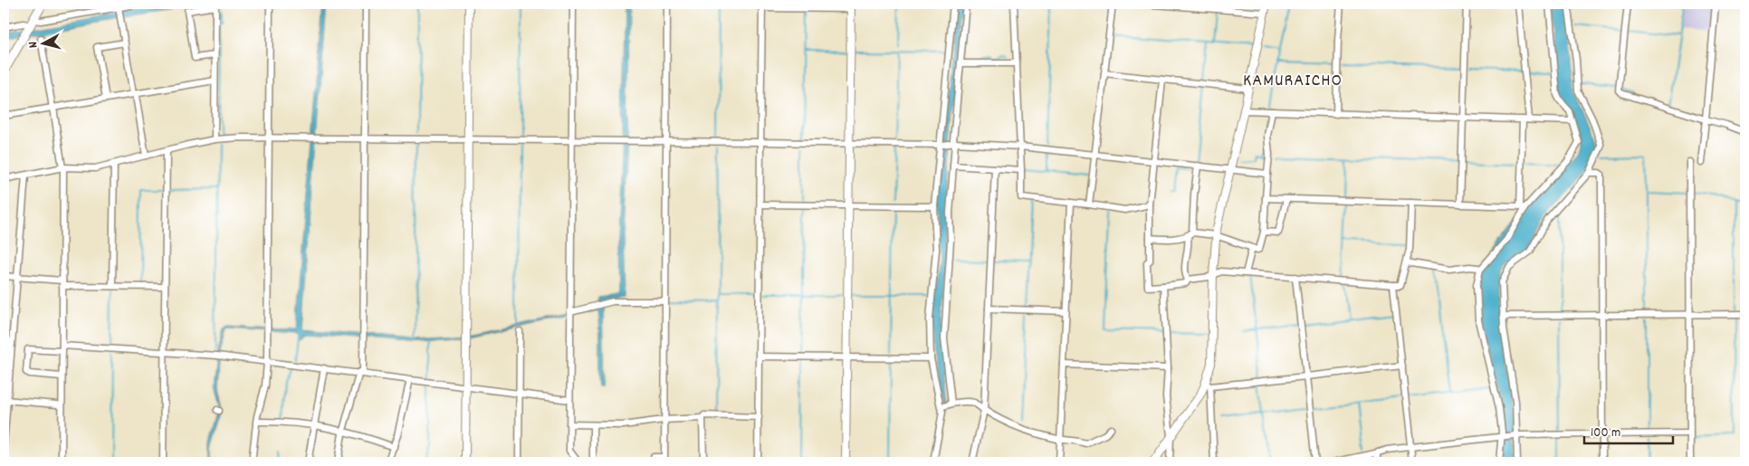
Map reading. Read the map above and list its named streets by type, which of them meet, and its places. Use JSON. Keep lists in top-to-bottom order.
{
  "districts": ["KAMURAICHO"],
  "scale_bar": "100 m",
  "north": "left"
}
